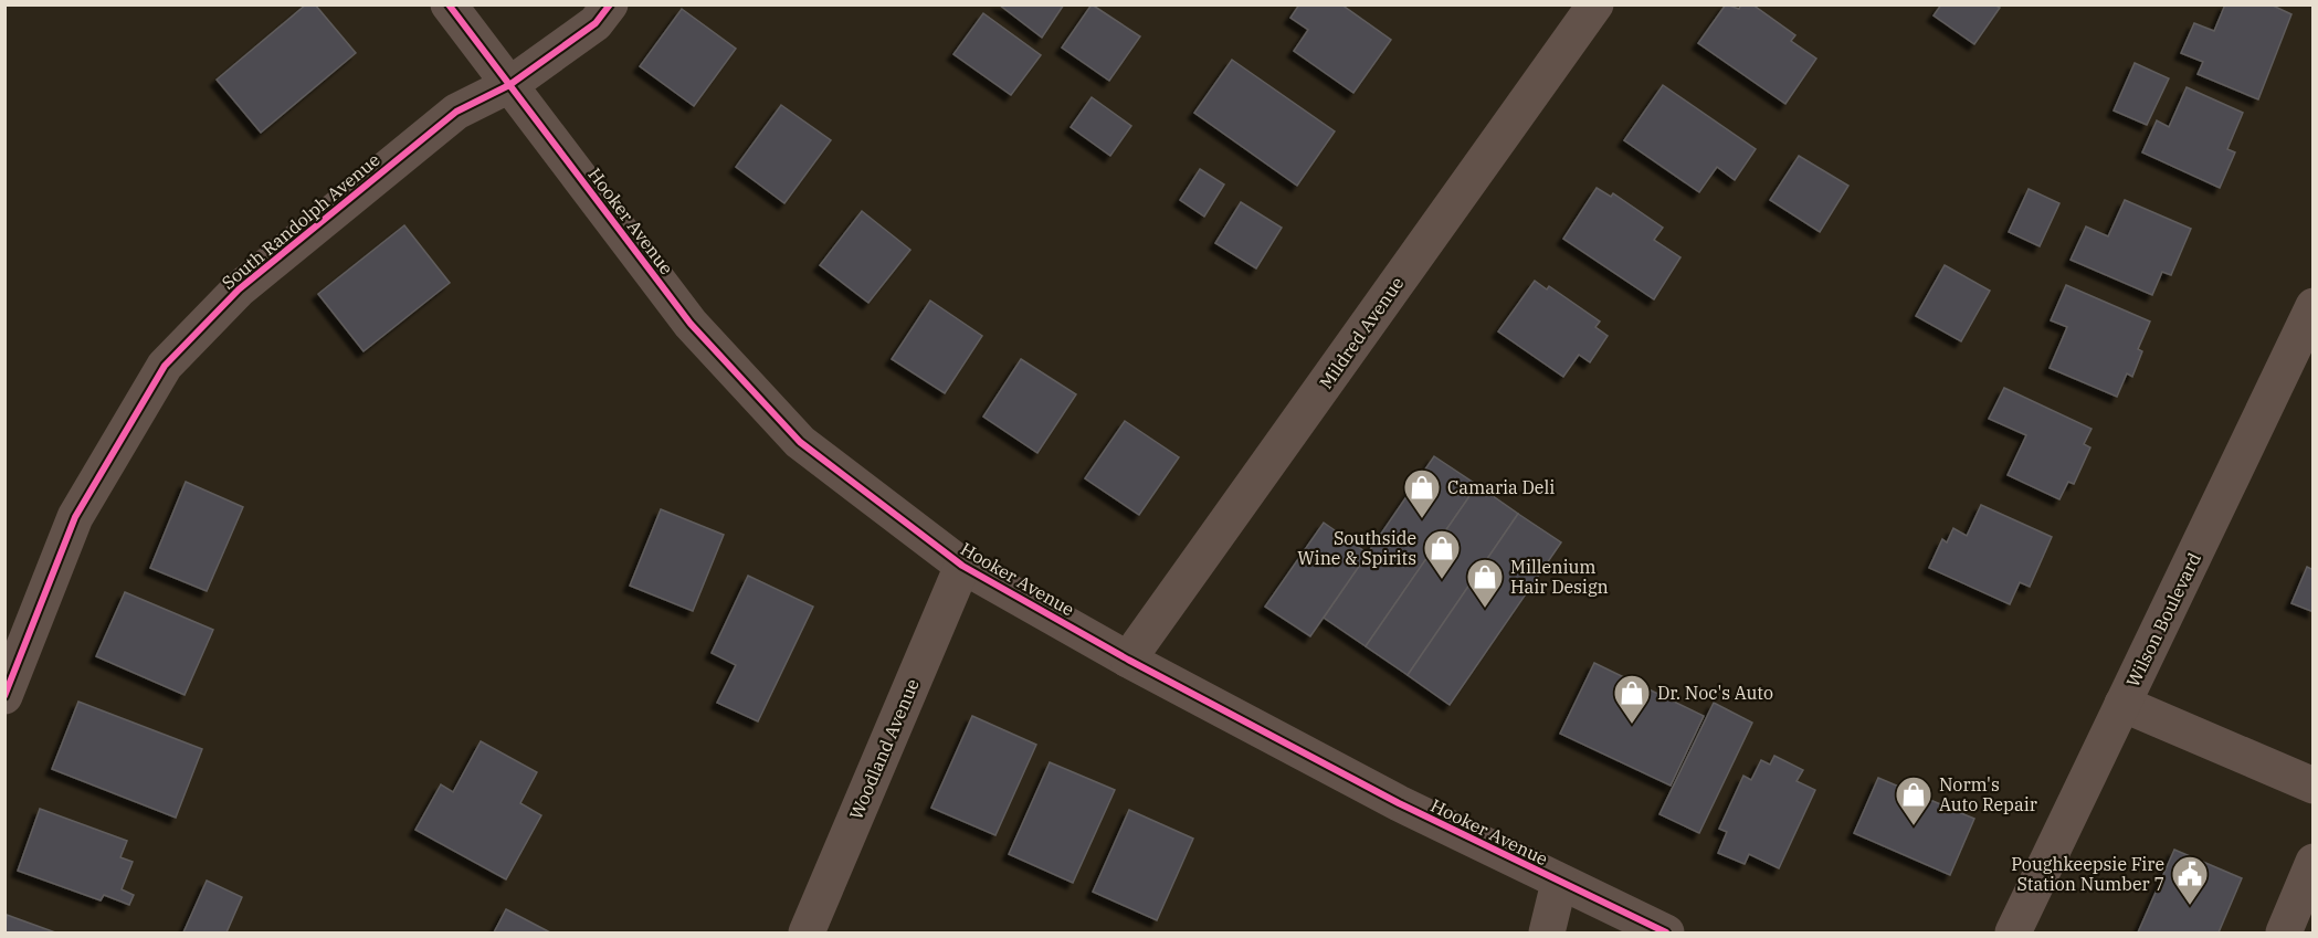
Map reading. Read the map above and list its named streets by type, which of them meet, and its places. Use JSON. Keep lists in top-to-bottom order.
{
  "streets": {
    "street": [
      "South Randolph Avenue",
      "Hooker Avenue",
      "Mildred Avenue",
      "Wilson Boulevard",
      "Woodland Avenue"
    ]
  },
  "crossings": [
    ["South Randolph Avenue", "Hooker Avenue"],
    ["Hooker Avenue", "Mildred Avenue"],
    ["Hooker Avenue", "Woodland Avenue"]
  ],
  "places": {
    "shop": [
      "Camaria Deli",
      "Southside Wine & Spirits",
      "Millenium Hair Design",
      "Dr. Noc's Auto",
      "Norm's Auto Repair"
    ],
    "public building": ["Poughkeepsie Fire Station Number 7"]
  }
}
